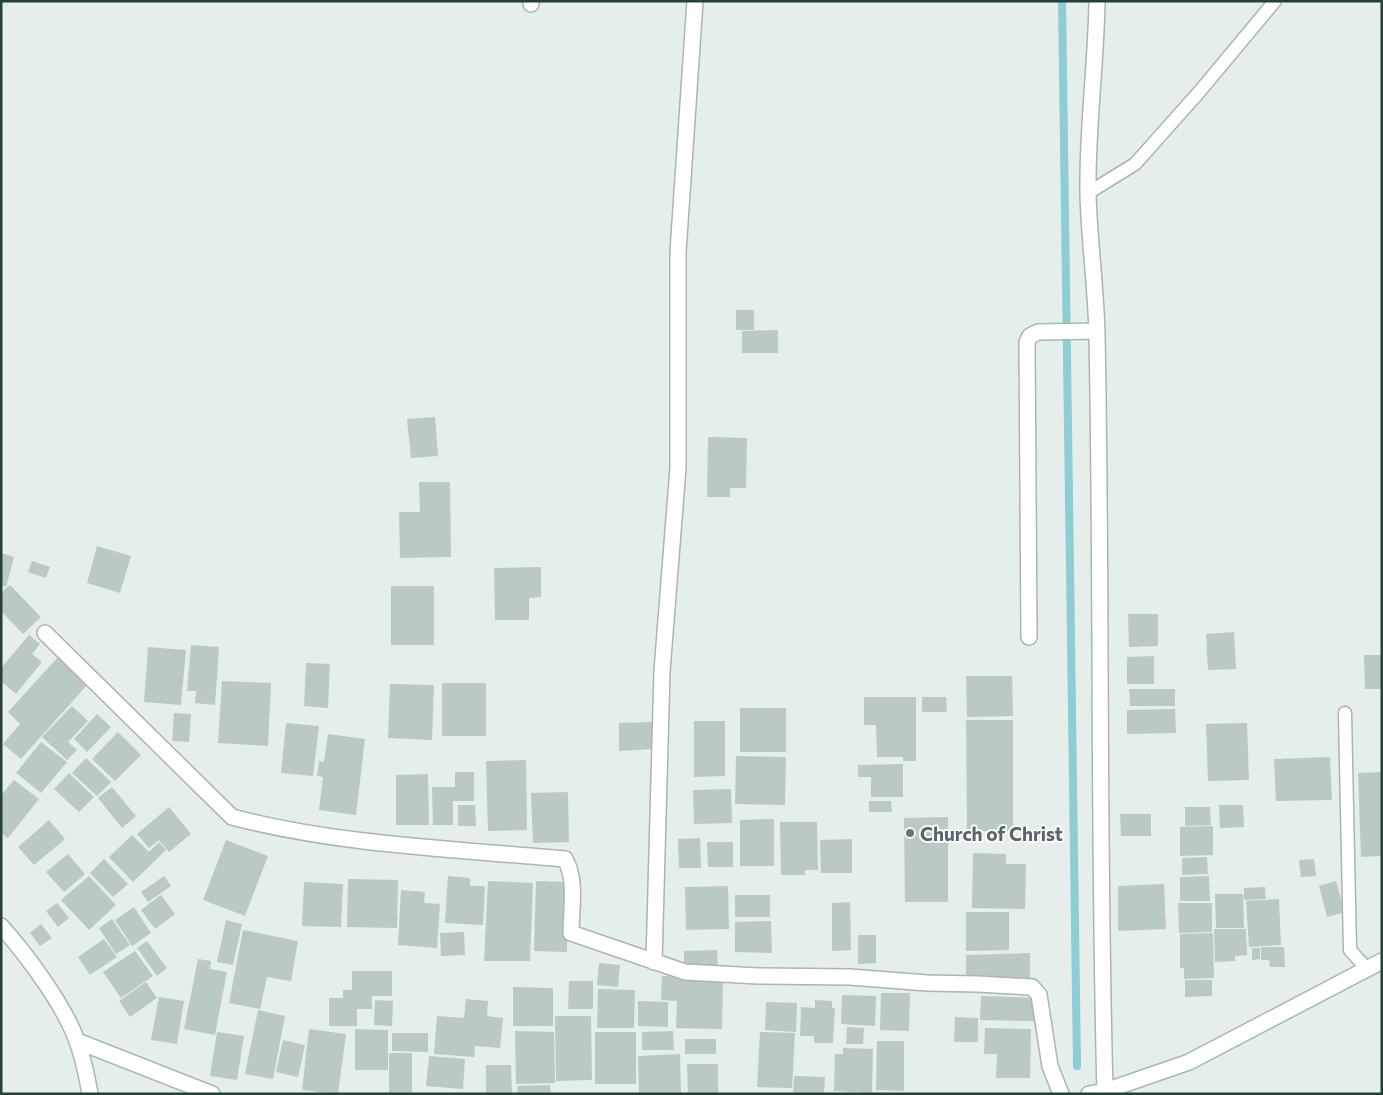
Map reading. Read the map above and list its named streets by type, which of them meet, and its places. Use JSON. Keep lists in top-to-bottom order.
{
  "places": ["Church of Christ"]
}
